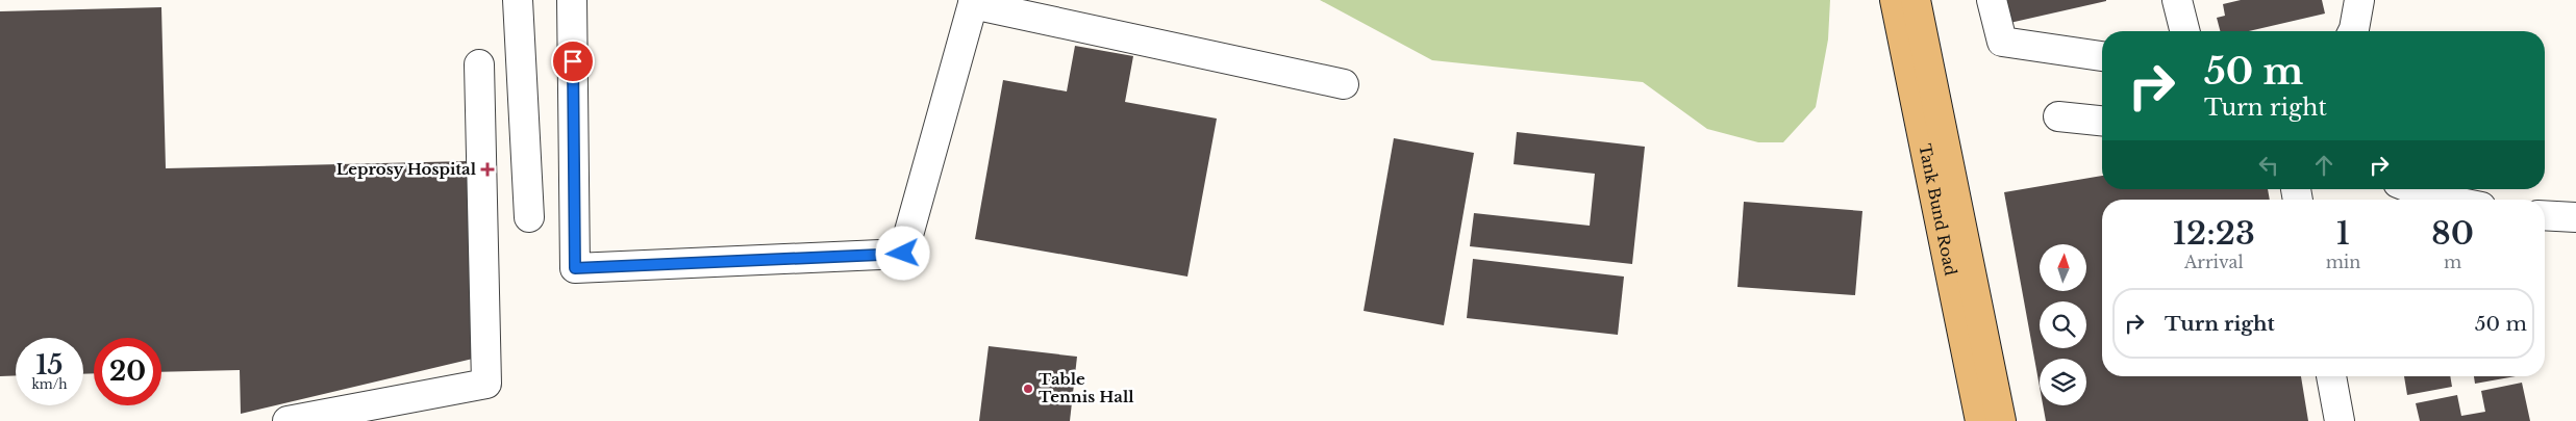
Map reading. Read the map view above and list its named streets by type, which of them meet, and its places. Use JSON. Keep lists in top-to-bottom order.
{
  "streets": {
    "main road": ["Tank Bund Road"]
  },
  "places": {
    "health": ["Leprosy Hospital"],
    "other": ["Table Tennis Hall"]
  },
  "north": "top",
  "page": {
    "turn": ["50 m", "Turn right"],
    "eta": [
      "12:23",
      "Arrival",
      "1",
      "min",
      "80",
      "m"
    ],
    "list": [
      {
        "name": "Turn right",
        "value": "50 m"
      }
    ],
    "speed": "15 km/h",
    "limit": "20"
  }
}
